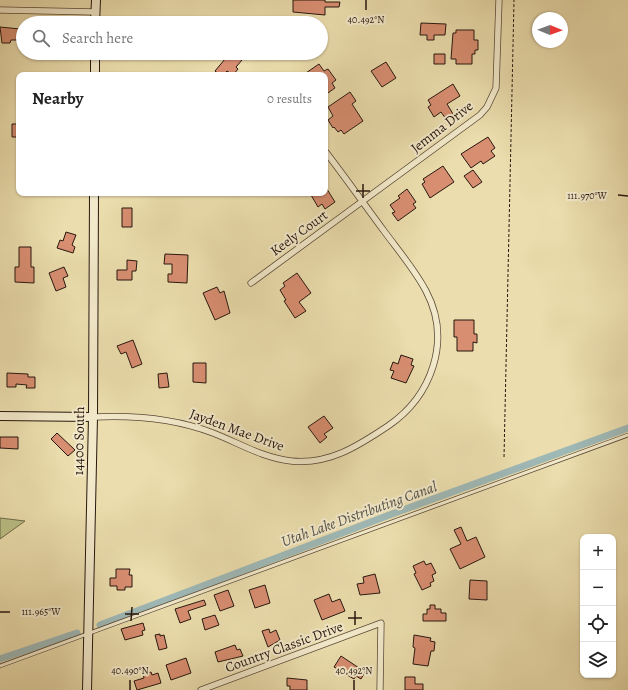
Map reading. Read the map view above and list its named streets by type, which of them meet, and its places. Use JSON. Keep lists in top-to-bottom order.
{
  "streets": {
    "street": [
      "Jemma Drive",
      "Keely Court",
      "Jayden Mae Drive",
      "14400 South",
      "Country Classic Drive"
    ]
  },
  "crossings": [
    ["Jemma Drive", "Keely Court"],
    ["Jemma Drive", "Jayden Mae Drive"],
    ["Keely Court", "Jayden Mae Drive"],
    ["Jayden Mae Drive", "14400 South"]
  ],
  "water": ["Utah Lake Distributing Canal"],
  "north": "right",
  "page": {
    "search": "Search here",
    "heading": ["Nearby", "0 results"],
    "map_buttons": ["+", "−"]
  },
  "coordinates": [
    "40.492°N",
    "111.970°W",
    "111.965°W",
    "40.490°N"
  ]
}
